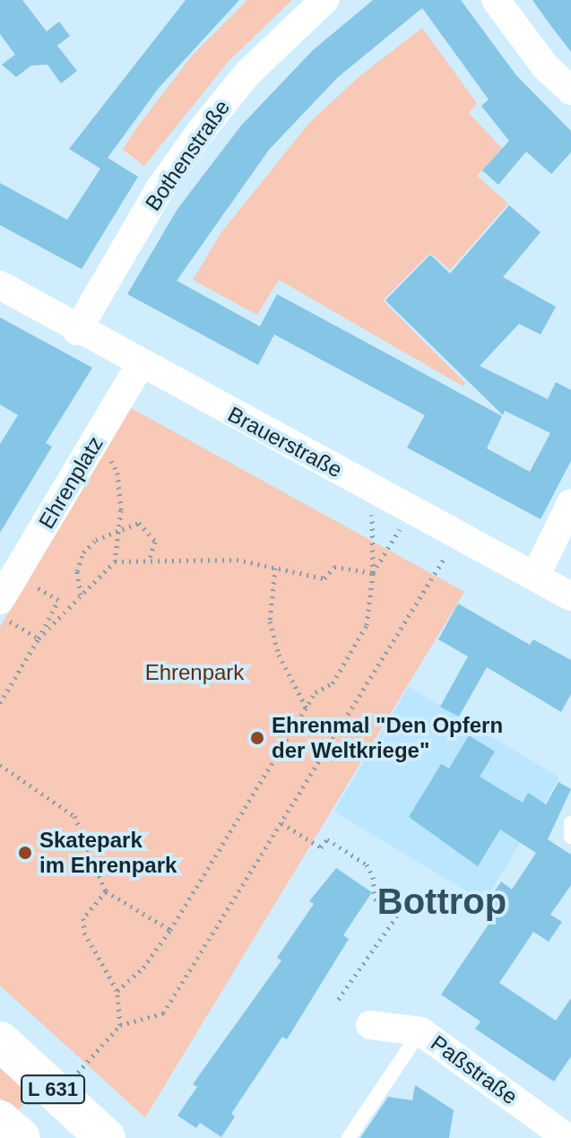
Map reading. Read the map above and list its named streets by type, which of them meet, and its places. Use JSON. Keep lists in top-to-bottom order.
{
  "streets": {
    "main road": ["L 631"],
    "street": [
      "Bothenstraße",
      "Brauerstraße",
      "Ehrenplatz",
      "Paßstraße"
    ]
  },
  "crossings": [
    ["Bothenstraße", "Brauerstraße"],
    ["Brauerstraße", "Ehrenplatz"]
  ],
  "districts": ["Bottrop"],
  "parks": ["Ehrenpark"],
  "places": ["Ehrenmal \"Den Opfern der Weltkriege\"", "Skatepark im Ehrenpark"]
}
